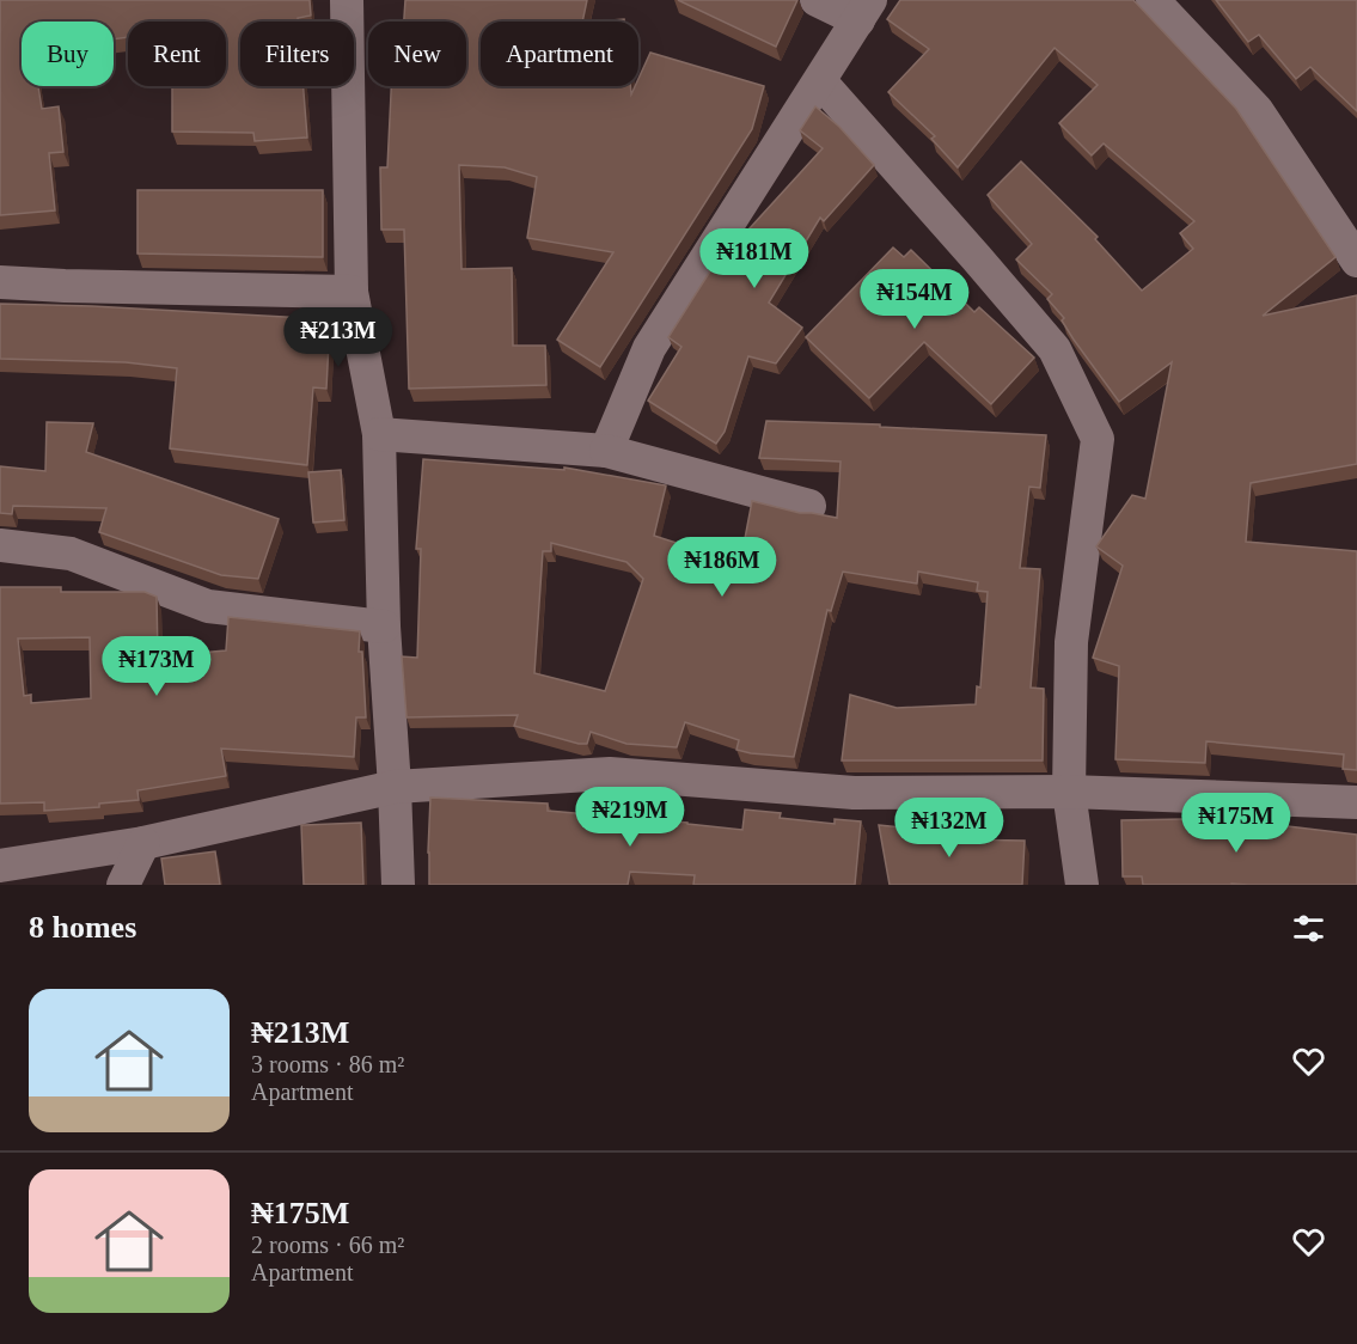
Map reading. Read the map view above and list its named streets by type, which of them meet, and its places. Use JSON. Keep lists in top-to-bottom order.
{
  "page": {
    "chip": [
      "Buy",
      "Rent",
      "Filters",
      "New",
      "Apartment"
    ],
    "price": [
      "₦181M",
      "₦154M",
      "₦213M",
      "₦186M",
      "₦173M",
      "₦219M",
      "₦175M",
      "₦132M"
    ],
    "heading": "8 homes",
    "list": [
      {
        "name": "₦213M",
        "note": "3 rooms · 86 m² · Apartment"
      },
      {
        "name": "₦175M",
        "note": "2 rooms · 66 m² · Apartment"
      }
    ]
  }
}
